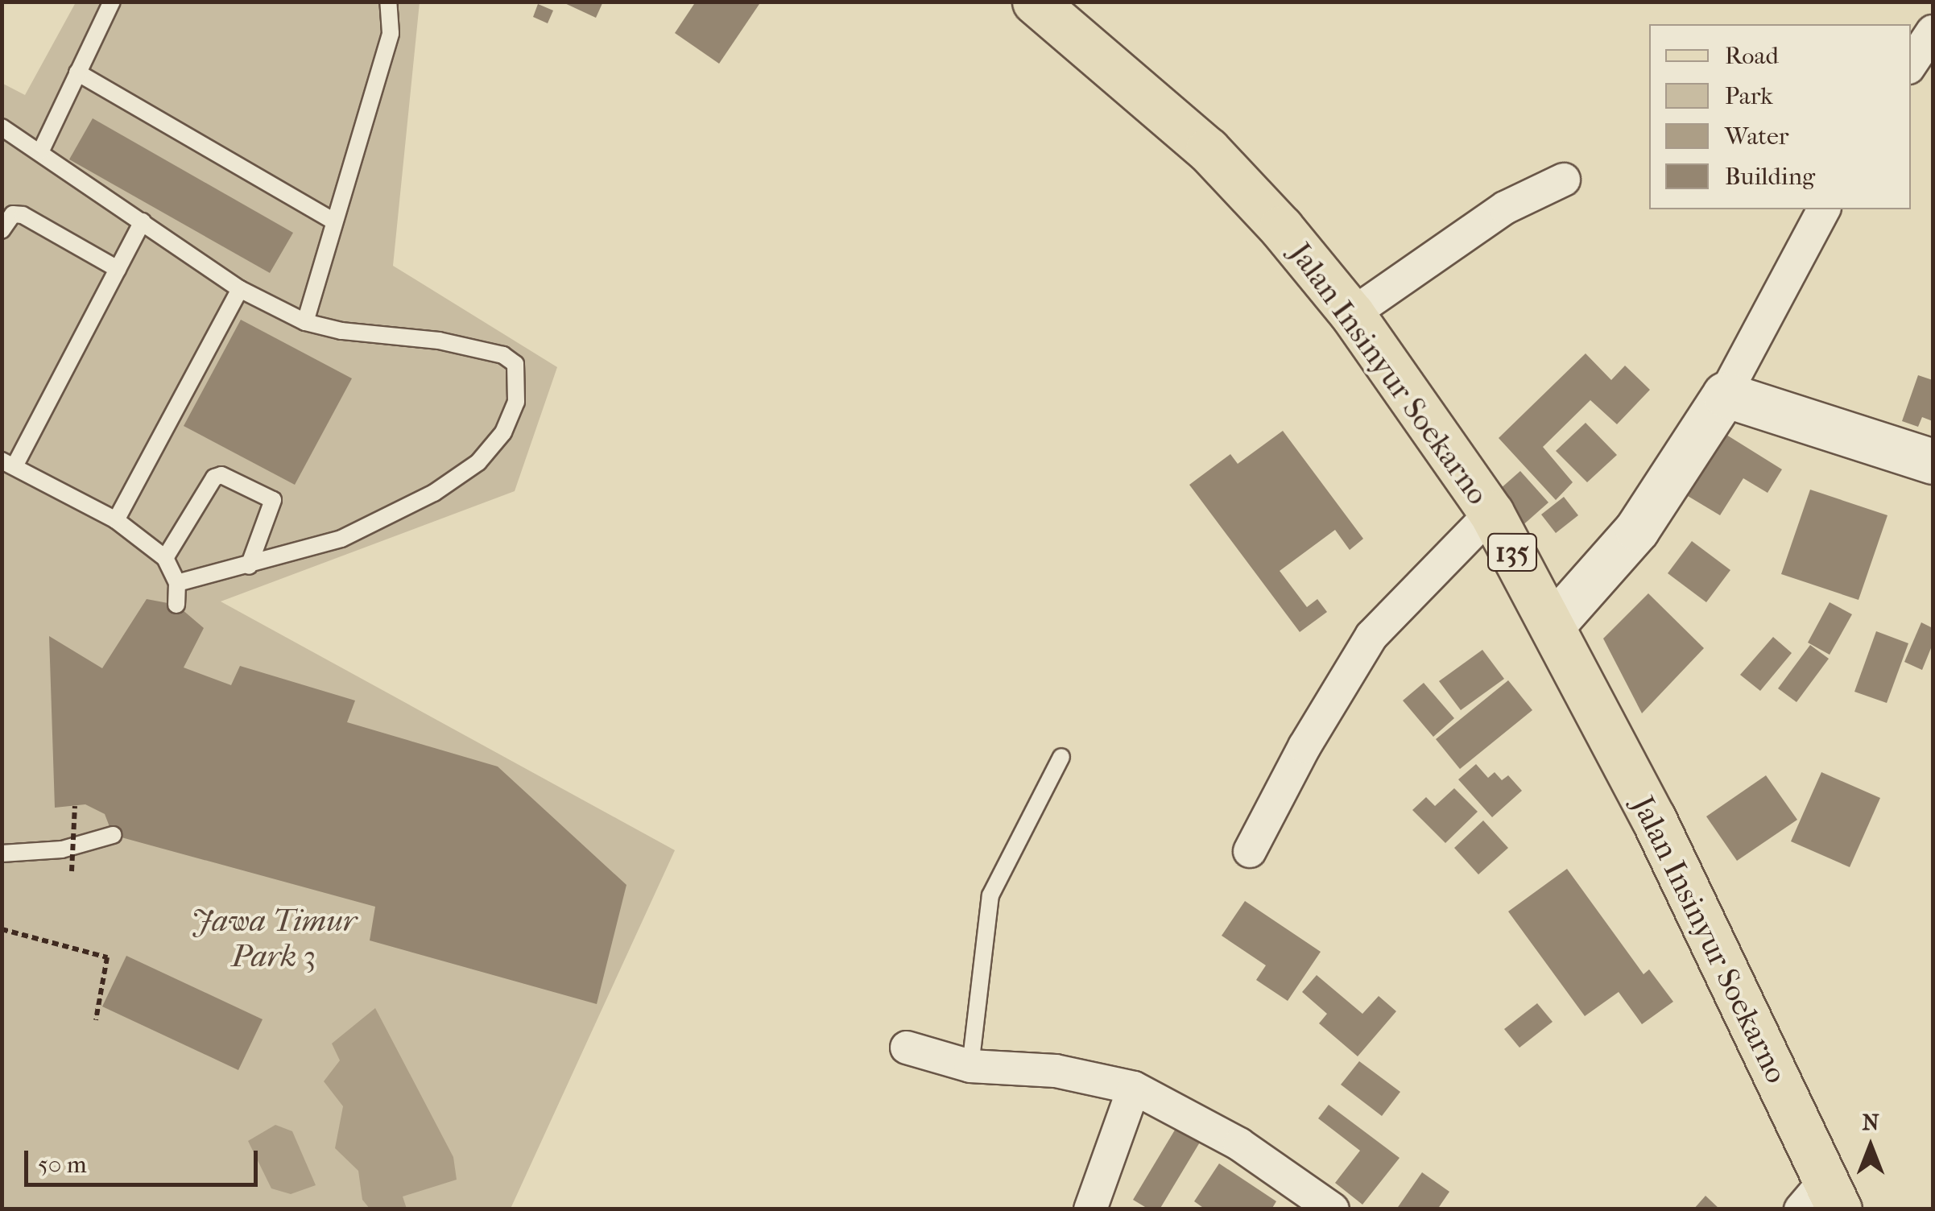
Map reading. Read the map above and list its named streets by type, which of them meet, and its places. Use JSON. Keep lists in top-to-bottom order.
{
  "streets": {
    "main road": ["Jalan Insinyur Soekarno", "135"]
  },
  "parks": ["Jawa Timur Park 3"],
  "legend": [
    "Road",
    "Park",
    "Water",
    "Building"
  ],
  "scale_bar": "50 m",
  "north": "top"
}
